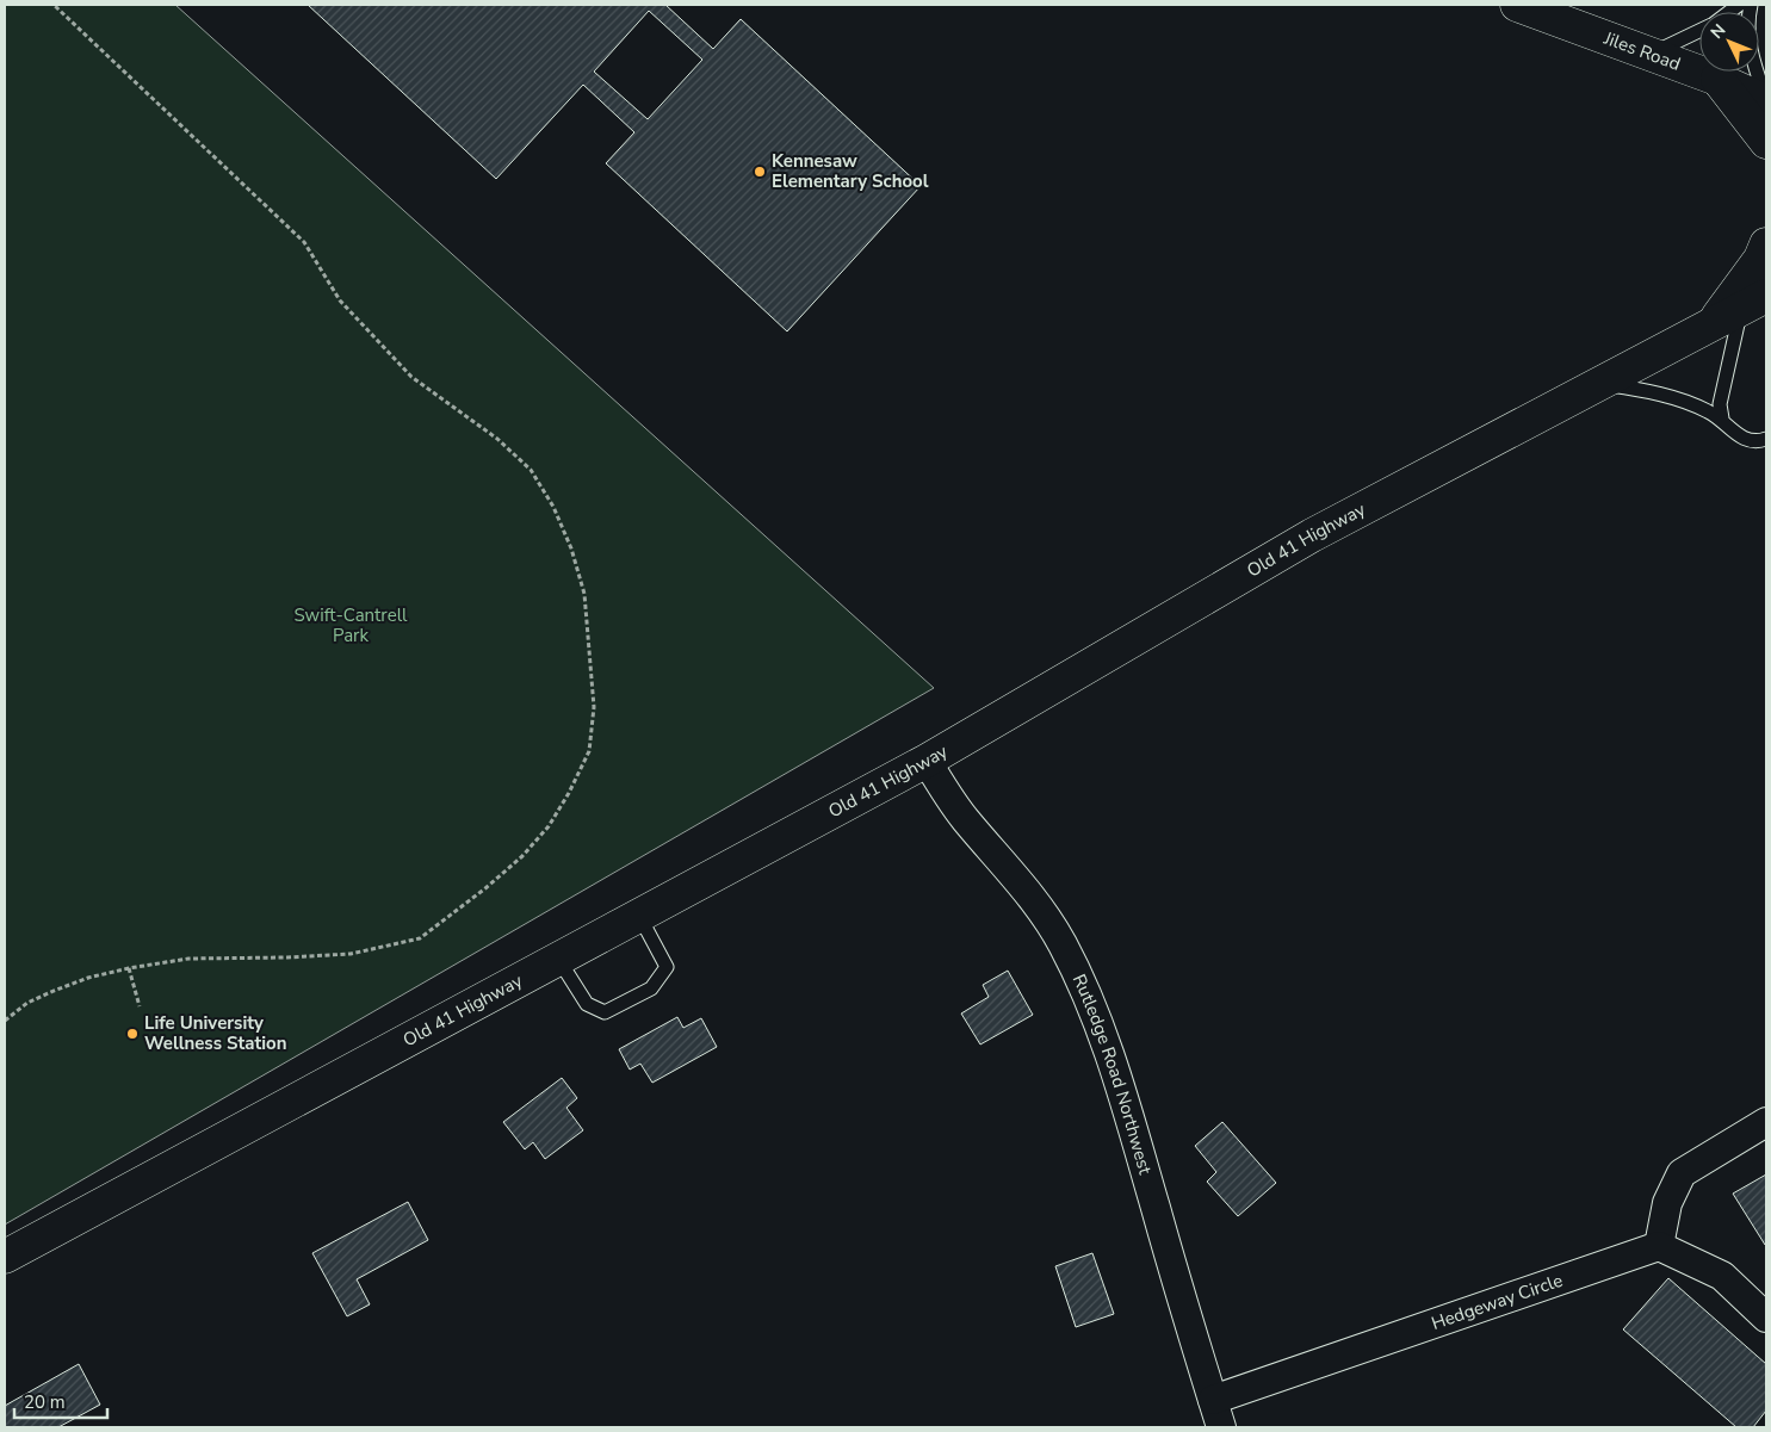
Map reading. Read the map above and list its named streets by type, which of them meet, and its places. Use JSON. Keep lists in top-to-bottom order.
{
  "streets": {
    "main road": ["Jiles Road", "Old 41 Highway"],
    "street": ["Rutledge Road Northwest", "Hedgeway Circle"]
  },
  "crossings": [
    ["Old 41 Highway", "Rutledge Road Northwest"],
    ["Rutledge Road Northwest", "Hedgeway Circle"]
  ],
  "parks": ["Swift-Cantrell Park"],
  "places": ["Kennesaw Elementary School", "Life University Wellness Station"],
  "scale_bar": "20 m",
  "north": "top left"
}
